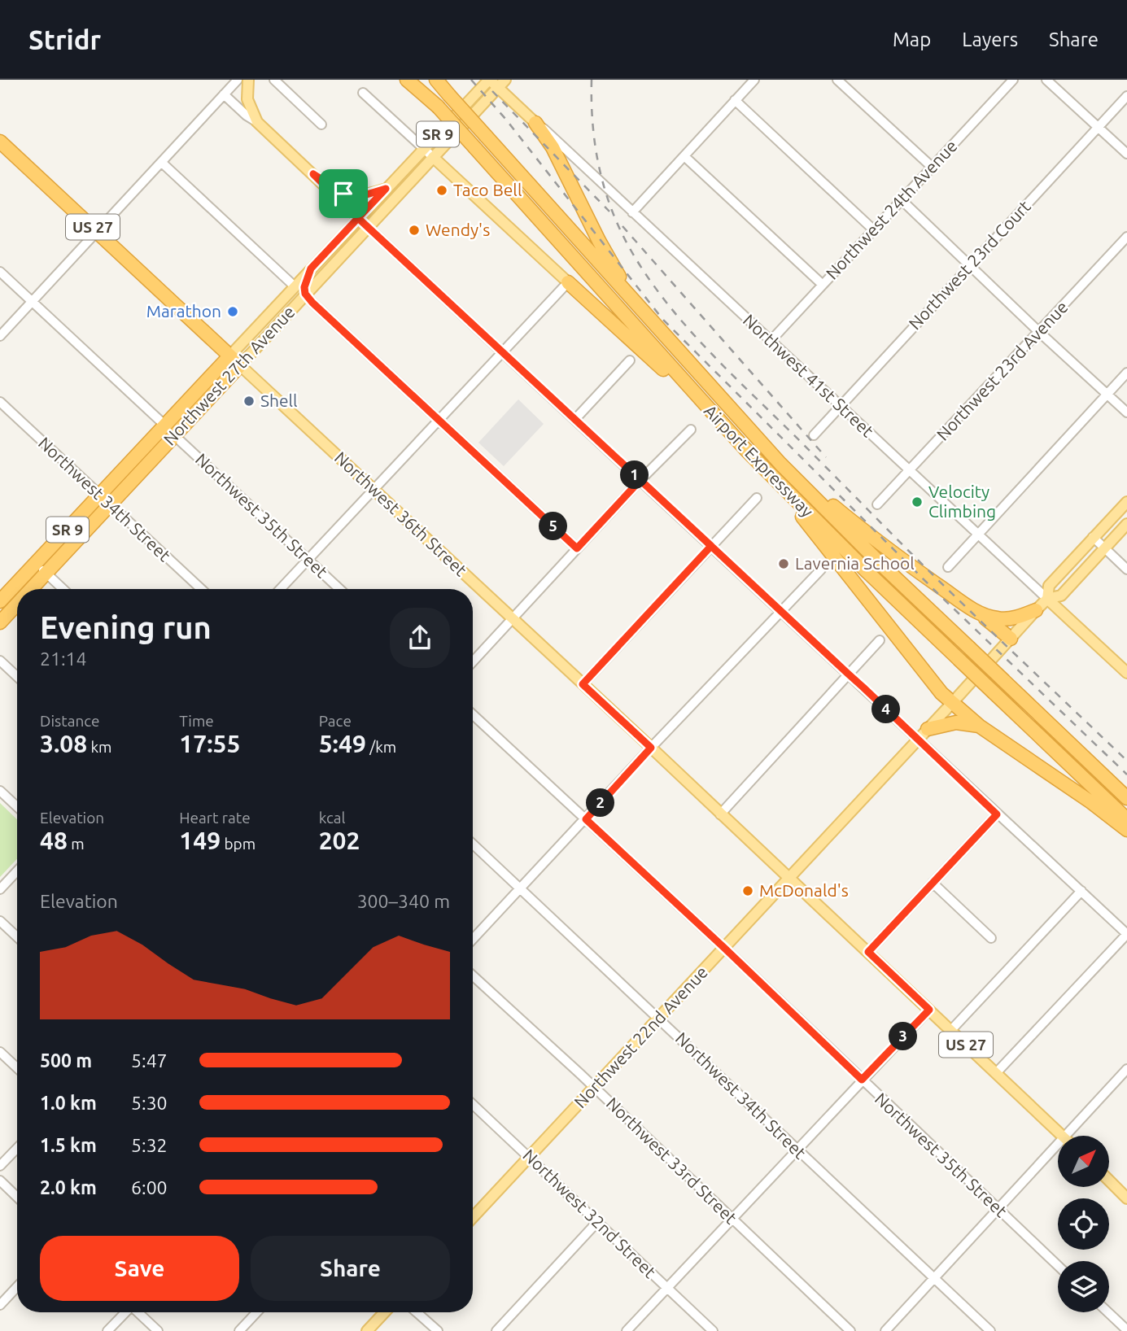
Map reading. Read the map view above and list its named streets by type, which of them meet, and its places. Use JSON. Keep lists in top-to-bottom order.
{
  "streets": {
    "highway": [
      "SR 9",
      "US 27",
      "Northwest 27th Avenue",
      "Airport Expressway",
      "Northwest 36th Street"
    ],
    "main road": ["Northwest 41st Street", "Northwest 22nd Avenue"],
    "street": [
      "Northwest 24th Avenue",
      "Northwest 23rd Court",
      "Northwest 23rd Avenue",
      "Northwest 34th Street",
      "Northwest 35th Street",
      "Northwest 33rd Street",
      "Northwest 32nd Street"
    ]
  },
  "crossings": [
    ["Northwest 24th Avenue", "Northwest 41st Street"],
    ["Northwest 23rd Court", "Northwest 41st Street"],
    ["Northwest 23rd Avenue", "Northwest 41st Street"],
    ["Northwest 27th Avenue", "Northwest 41st Street"],
    ["Northwest 27th Avenue", "Northwest 34th Street"],
    ["Northwest 27th Avenue", "Northwest 36th Street"],
    ["Northwest 27th Avenue", "Northwest 35th Street"],
    ["Northwest 41st Street", "Northwest 22nd Avenue"],
    ["Northwest 34th Street", "Northwest 22nd Avenue"],
    ["Northwest 36th Street", "Northwest 22nd Avenue"],
    ["Northwest 35th Street", "Northwest 22nd Avenue"],
    ["Northwest 22nd Avenue", "Northwest 33rd Street"],
    ["Northwest 22nd Avenue", "Northwest 32nd Street"]
  ],
  "places": [
    "Taco Bell",
    "Wendy's",
    "Marathon",
    "Shell",
    "Velocity Climbing",
    "Lavernia School",
    "McDonald's"
  ],
  "north": "top right",
  "page": {
    "header": "Stridr",
    "nav": ["Map", "Layers", "Share"],
    "pins": [
      "1",
      "5",
      "4",
      "2",
      "3"
    ],
    "heading": ["Evening run", "21:14"],
    "stats": [
      ["Distance", "3.08 km"],
      ["Time", "17:55"],
      ["Pace", "5:49 /km"],
      ["Elevation", "48 m"],
      ["Heart rate", "149 bpm"],
      ["kcal", "202"]
    ],
    "chart": ["Elevation", "300–340 m"],
    "list": [
      {
        "name": "500 m",
        "note": "5:47"
      },
      {
        "name": "1.0 km",
        "note": "5:30"
      },
      {
        "name": "1.5 km",
        "note": "5:32"
      },
      {
        "name": "2.0 km",
        "note": "6:00"
      }
    ],
    "buttons": ["Save", "Share"]
  }
}
